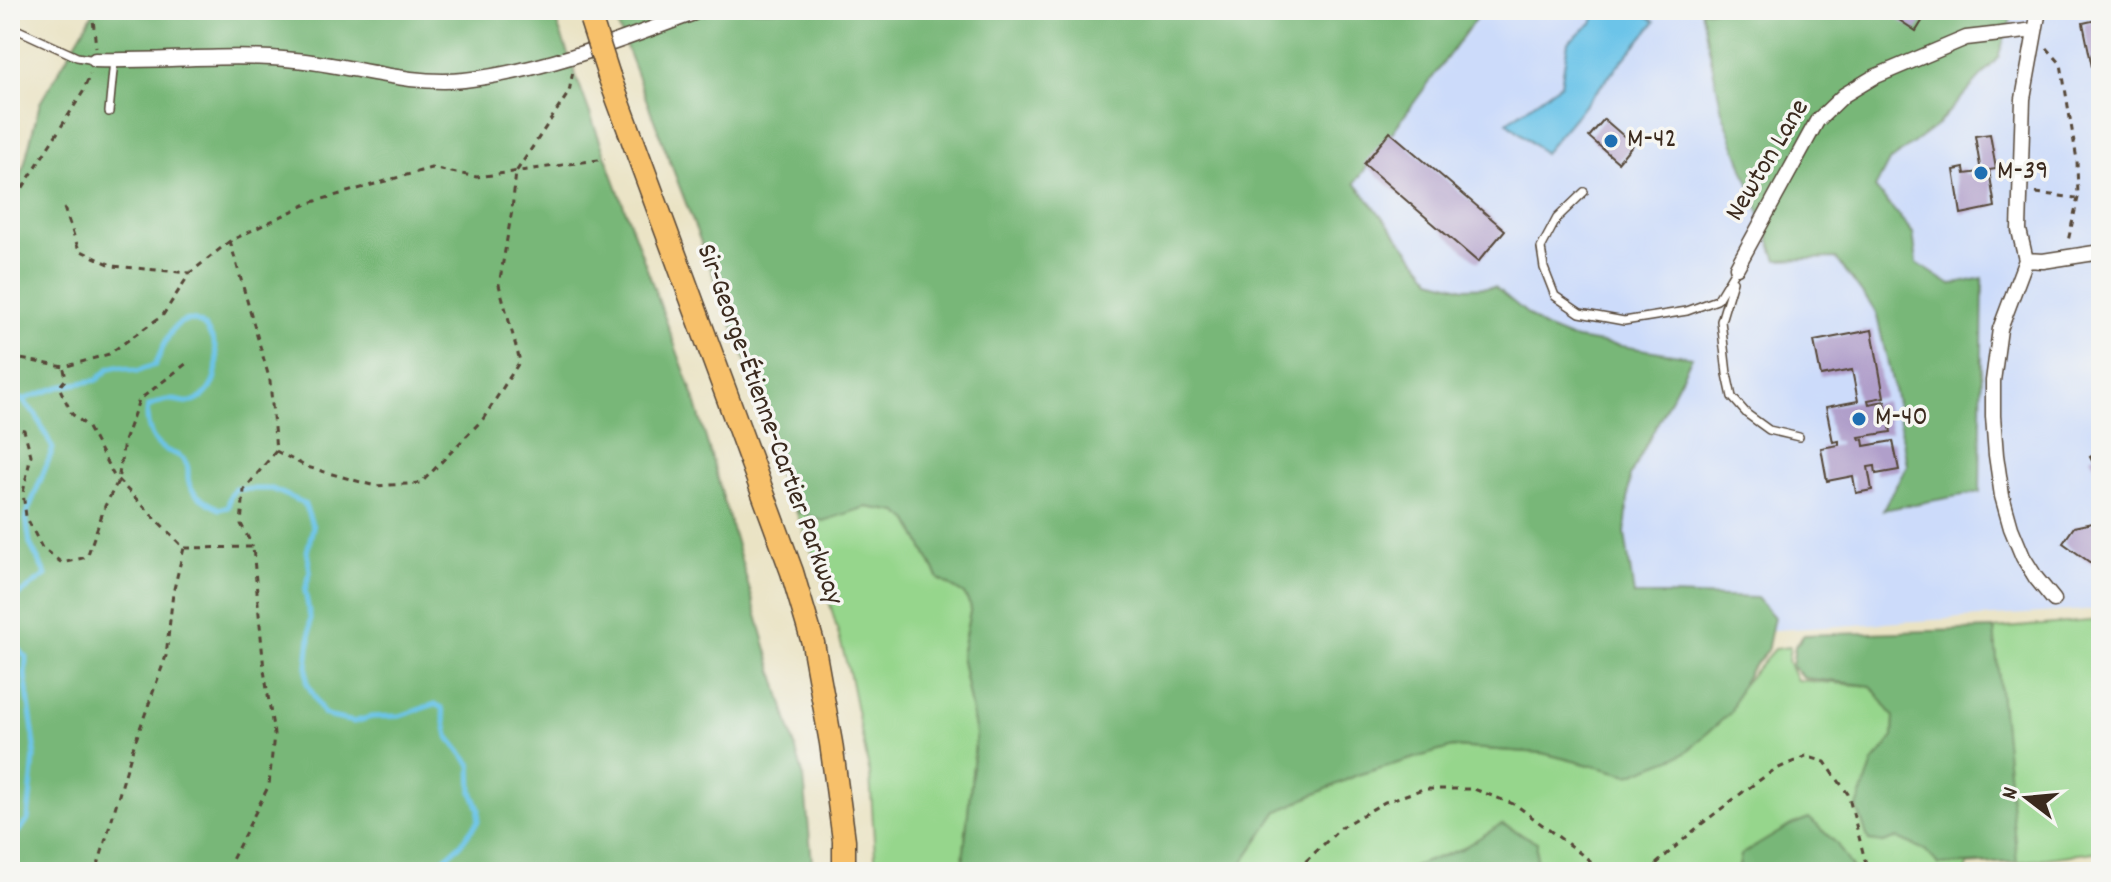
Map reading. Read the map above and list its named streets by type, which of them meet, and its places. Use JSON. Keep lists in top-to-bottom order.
{
  "streets": {
    "main road": ["Sir-George-Étienne-Cartier Parkway"],
    "street": ["Newton Lane"]
  },
  "places": ["M-42", "M-39", "M-40"],
  "north": "left"
}
